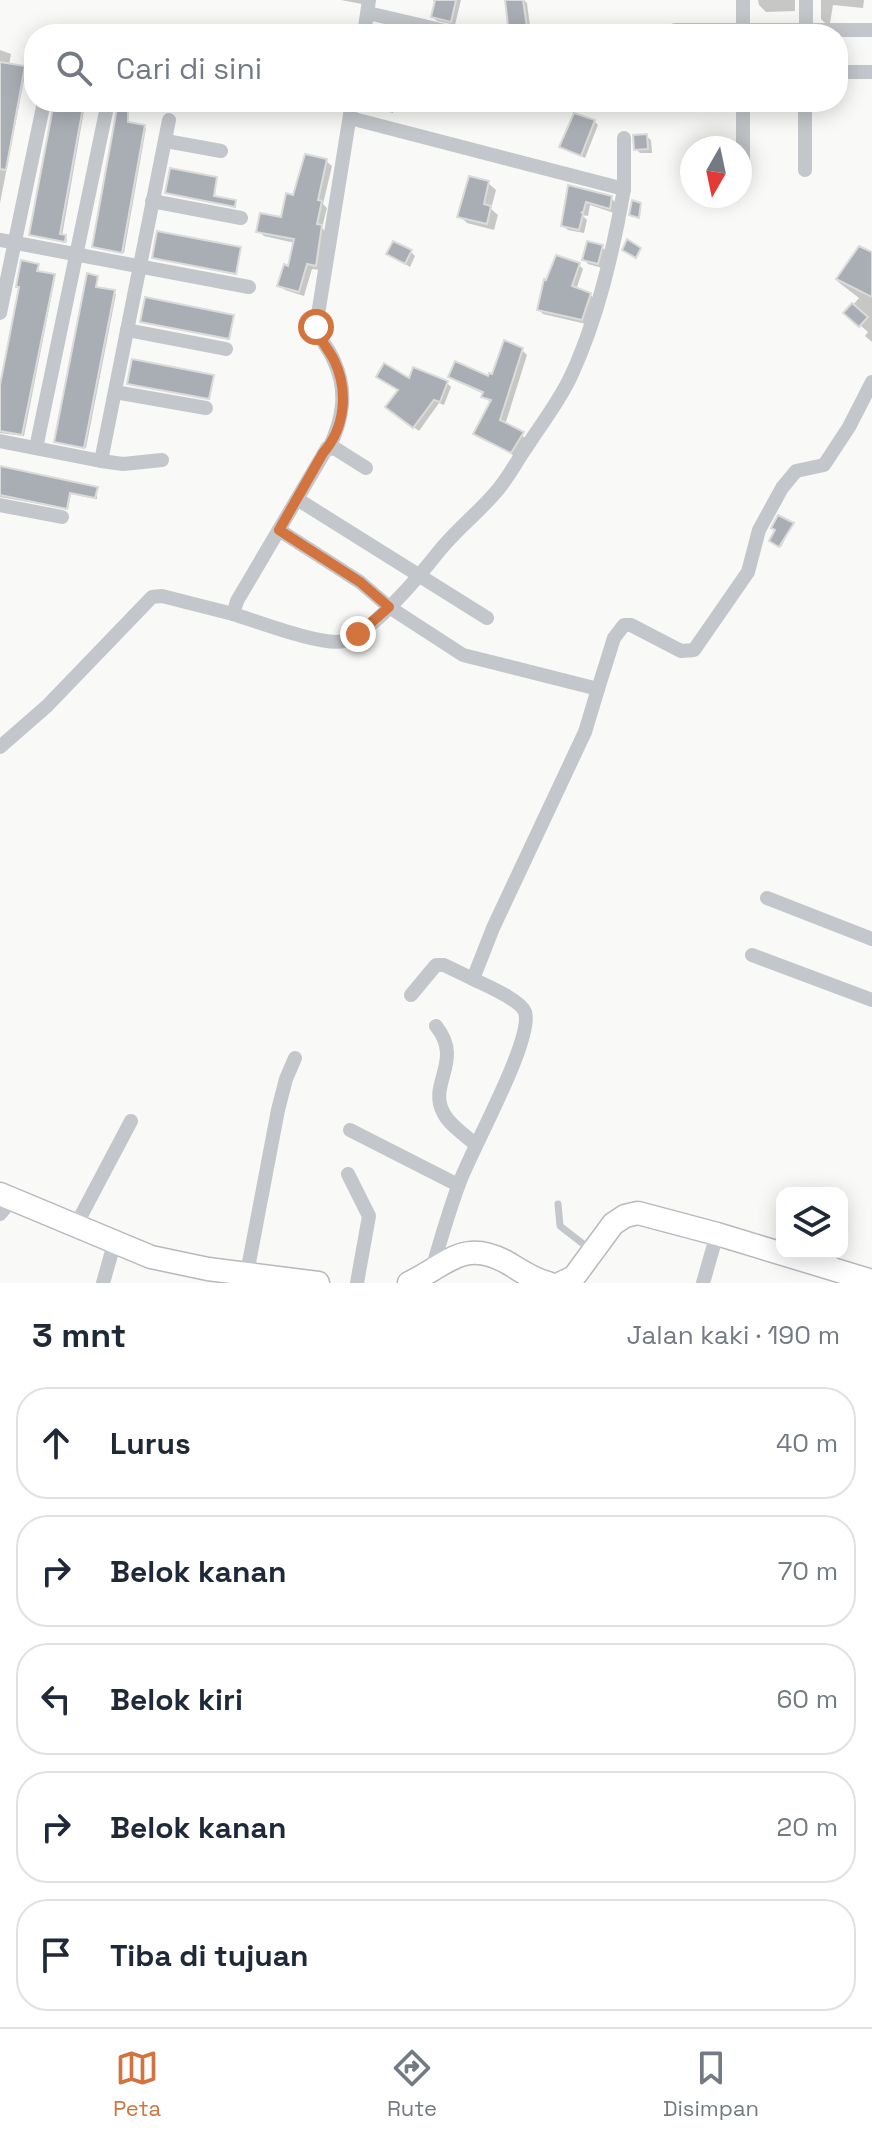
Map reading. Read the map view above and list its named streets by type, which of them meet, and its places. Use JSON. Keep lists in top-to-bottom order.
{
  "north": "bottom",
  "page": {
    "search": "Cari di sini",
    "heading": ["3 mnt", "Jalan kaki · 190 m"],
    "list": [
      ["Lurus", "40 m"],
      ["Belok kanan", "70 m"],
      ["Belok kiri", "60 m"],
      ["Belok kanan", "20 m"],
      "Tiba di tujuan"
    ],
    "nav": ["Peta", "Rute", "Disimpan"]
  }
}
